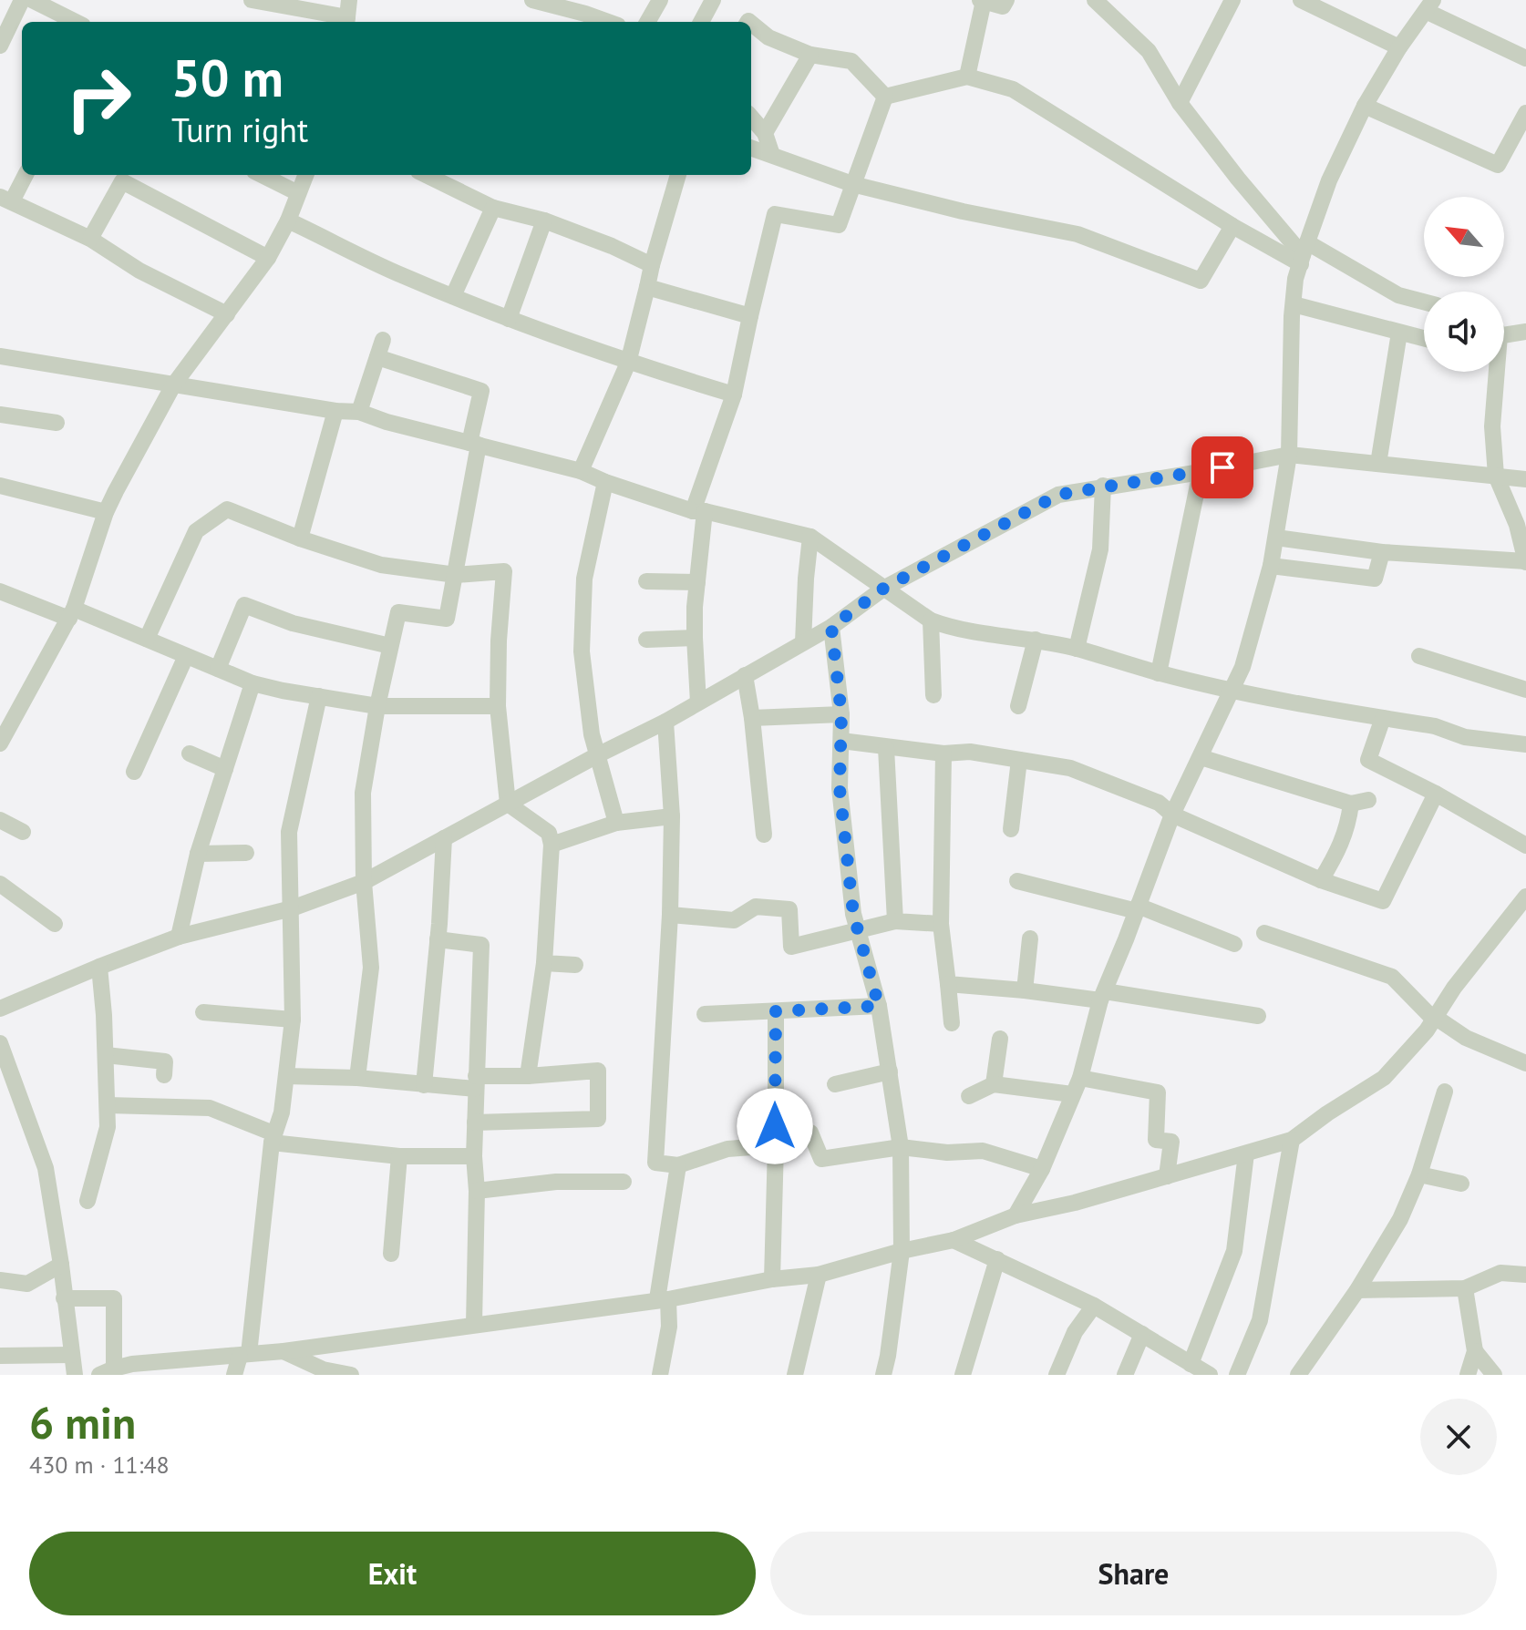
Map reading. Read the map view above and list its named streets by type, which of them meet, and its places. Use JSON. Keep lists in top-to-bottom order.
{
  "north": "top left",
  "page": {
    "turn": ["50 m", "Turn right"],
    "heading": ["6 min", "430 m · 11:48"],
    "buttons": ["Exit", "Share"]
  }
}
